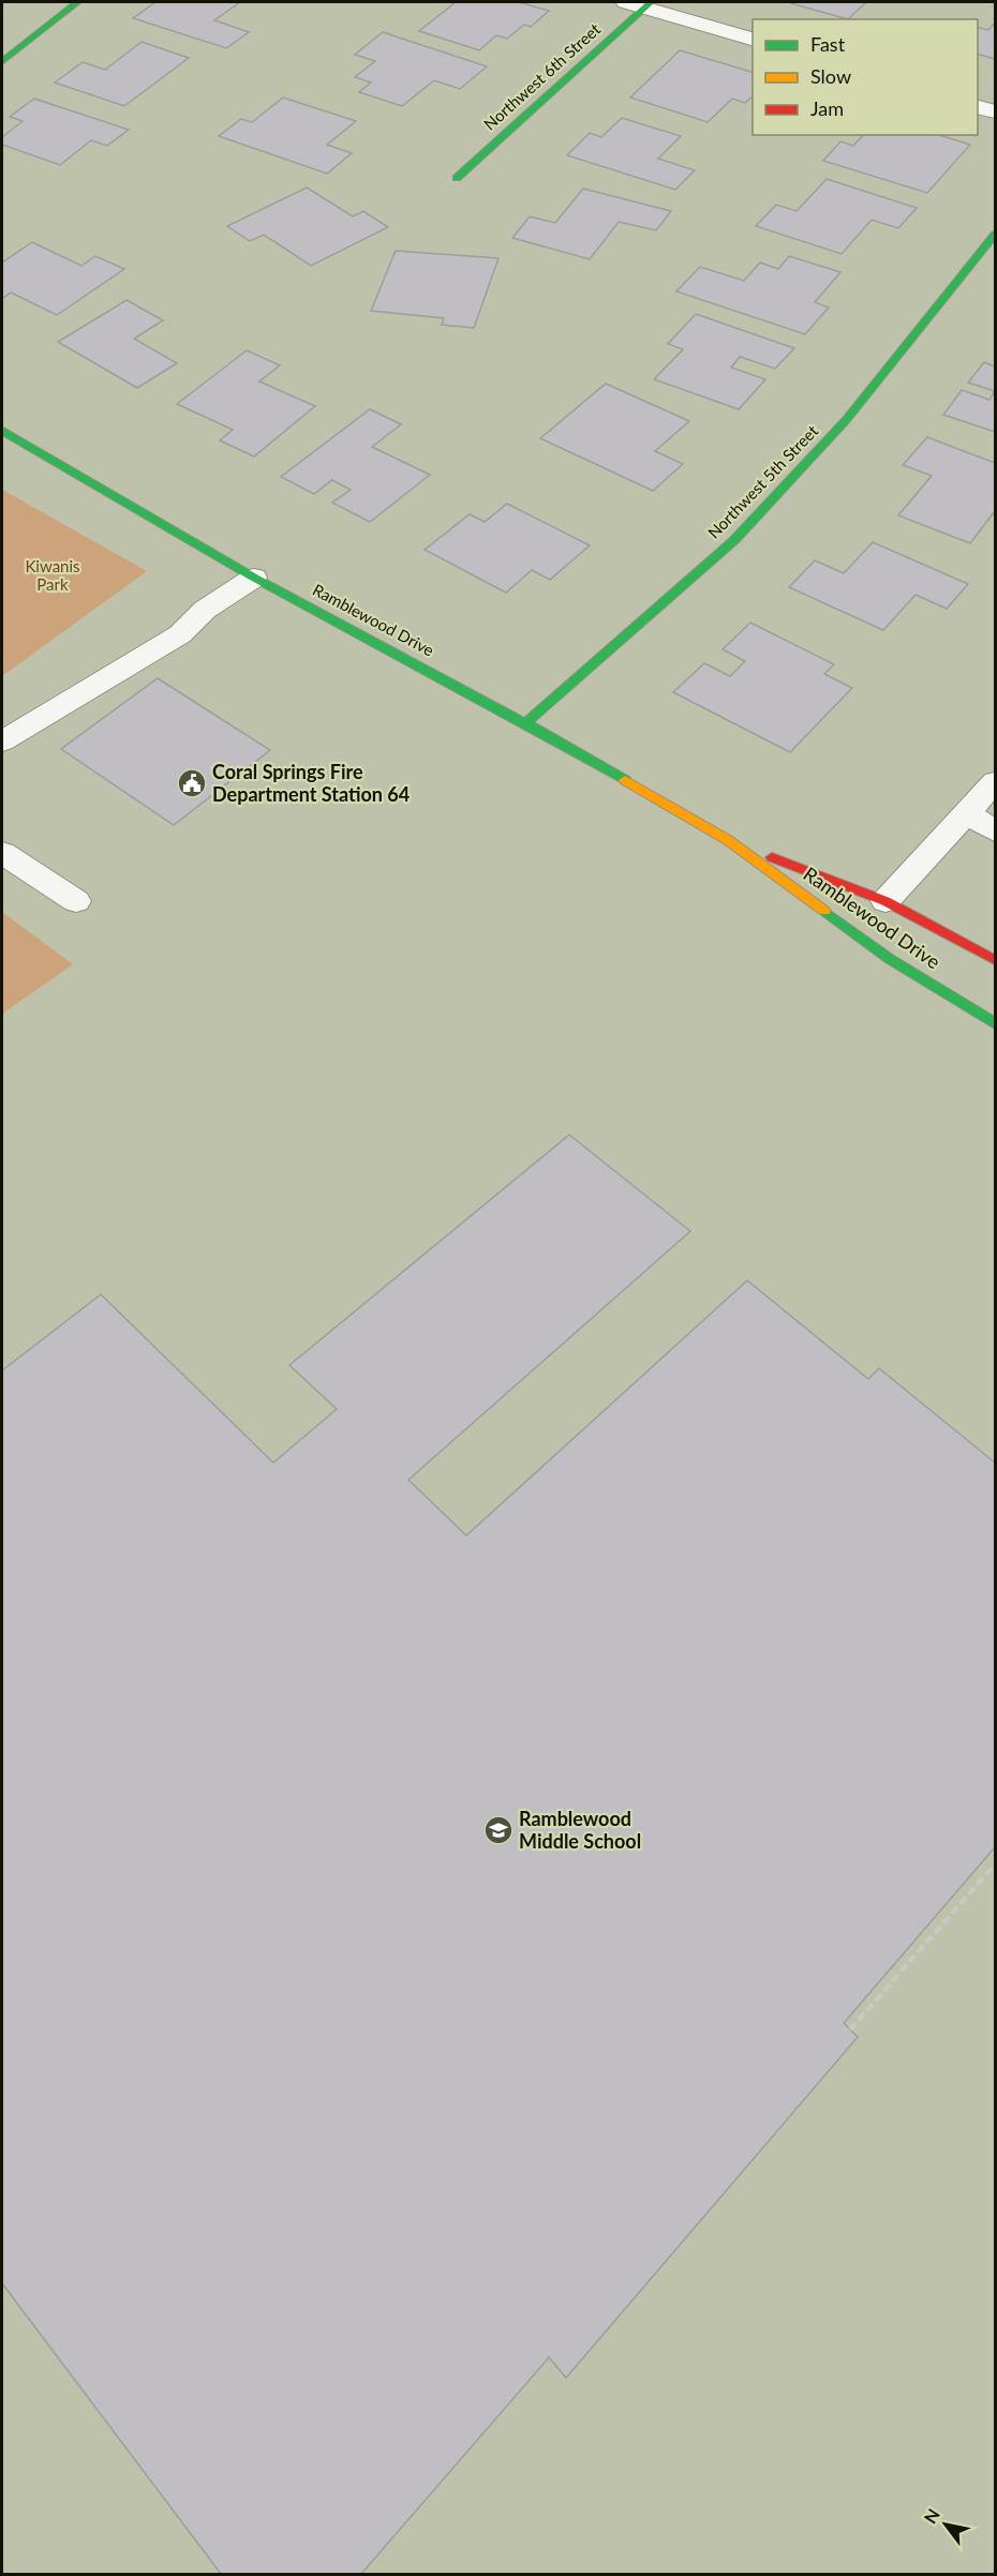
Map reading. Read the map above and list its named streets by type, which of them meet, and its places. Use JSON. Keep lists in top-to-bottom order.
{
  "streets": {
    "street": ["Northwest 6th Street", "Northwest 5th Street", "Ramblewood Drive"]
  },
  "crossings": [
    ["Northwest 5th Street", "Ramblewood Drive"]
  ],
  "parks": ["Kiwanis Park"],
  "places": {
    "public building": ["Coral Springs Fire Department Station 64"],
    "school or university": ["Ramblewood Middle School"]
  },
  "legend": ["Fast", "Slow", "Jam"],
  "north": "top left"
}
